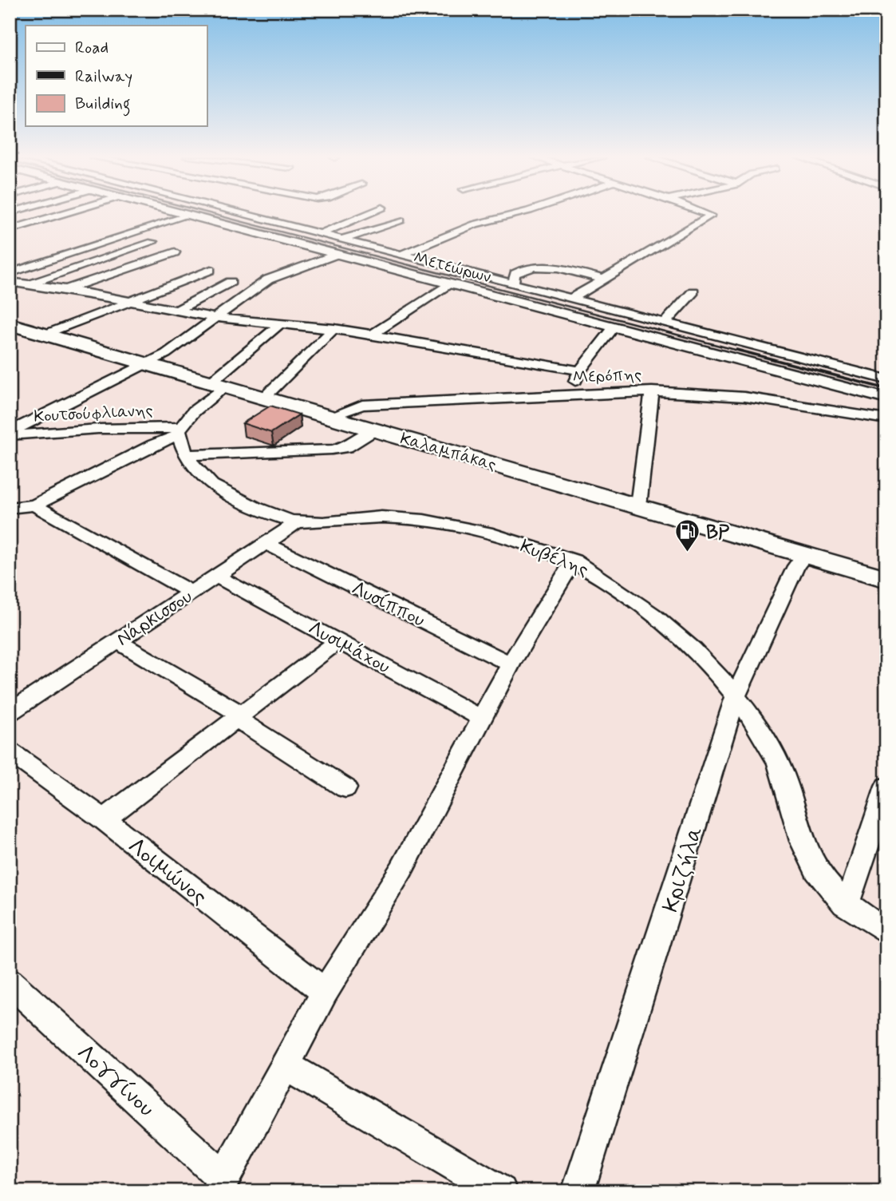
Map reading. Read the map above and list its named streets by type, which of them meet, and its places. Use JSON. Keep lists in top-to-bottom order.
{
  "streets": {
    "main road": ["Καλαμπάκας"],
    "street": [
      "Μετεώρων",
      "Μερόπης",
      "Κουτσούφλιανης",
      "Κυβέλης",
      "Λυσίππου",
      "Νάρκισσου",
      "Λυσιμάχου",
      "Κριζήλα",
      "Λοιμώνος",
      "Λογγίνου"
    ]
  },
  "crossings": [
    ["Μερόπης", "Καλαμπάκας"],
    ["Κουτσούφλιανης", "Κυβέλης"],
    ["Καλαμπάκας", "Κριζήλα"],
    ["Κυβέλης", "Νάρκισσου"],
    ["Κυβέλης", "Κριζήλα"],
    ["Λυσίππου", "Νάρκισσου"],
    ["Νάρκισσου", "Λυσιμάχου"]
  ],
  "places": {
    "fuel station": ["BP"]
  },
  "legend": ["Road", "Railway", "Building"]
}
